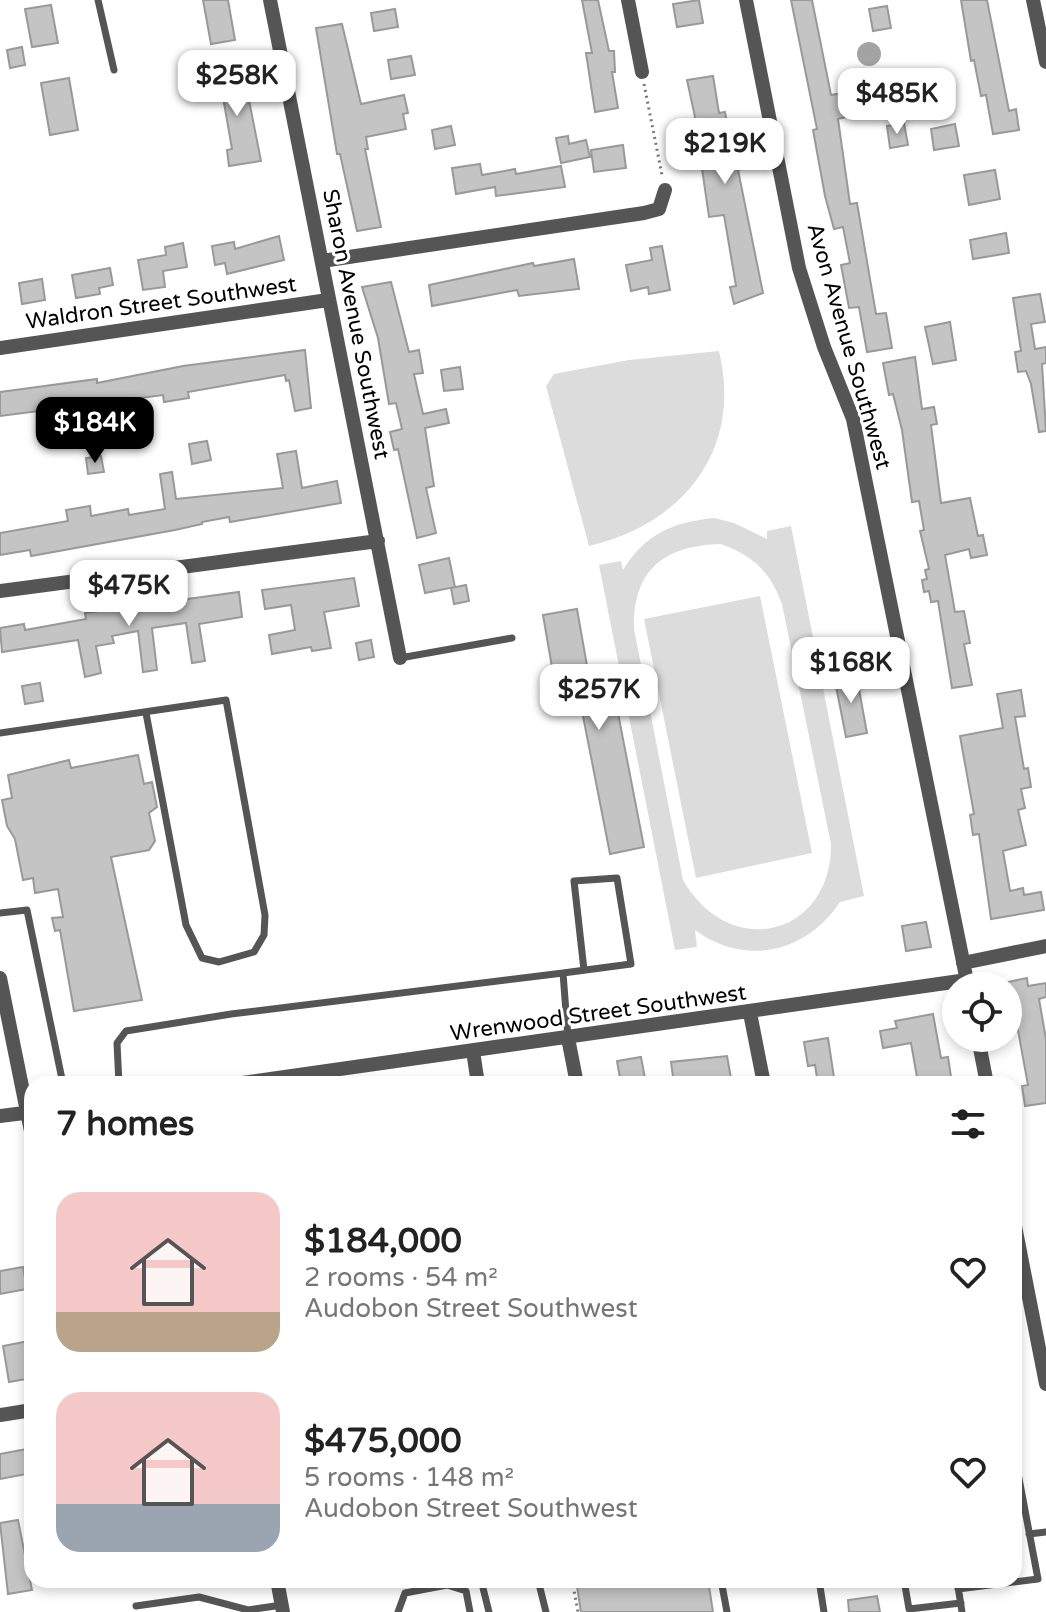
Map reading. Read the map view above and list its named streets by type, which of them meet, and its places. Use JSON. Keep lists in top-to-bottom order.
{
  "streets": {
    "street": [
      "Waldron Street Southwest",
      "Sharon Avenue Southwest",
      "Avon Avenue Southwest",
      "Wrenwood Street Southwest"
    ]
  },
  "crossings": [
    ["Waldron Street Southwest", "Sharon Avenue Southwest"]
  ],
  "page": {
    "price": [
      "$258K",
      "$485K",
      "$219K",
      "$184K",
      "$475K",
      "$168K",
      "$257K"
    ],
    "heading": "7 homes",
    "list": [
      {
        "name": "$184,000",
        "note": "2 rooms · 54 m² · Audobon Street Southwest"
      },
      {
        "name": "$475,000",
        "note": "5 rooms · 148 m² · Audobon Street Southwest"
      }
    ]
  }
}
